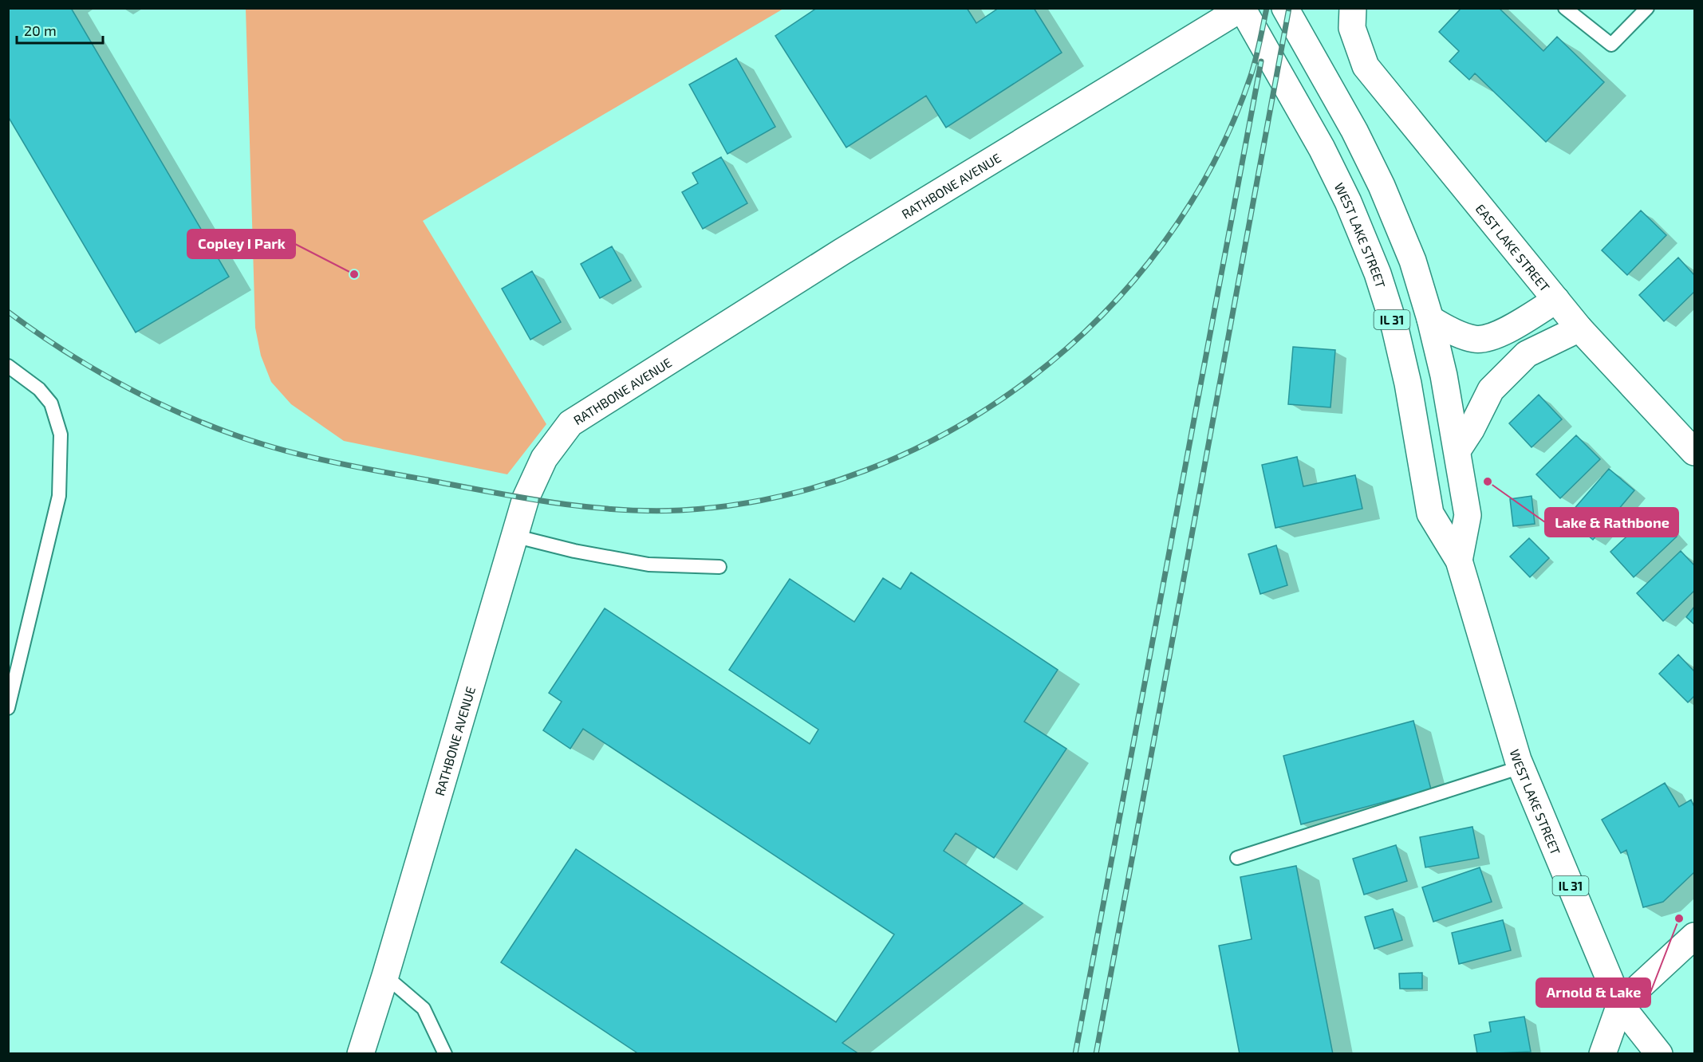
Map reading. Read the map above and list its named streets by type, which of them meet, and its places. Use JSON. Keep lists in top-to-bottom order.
{
  "streets": {
    "main road": [
      "RATHBONE AVENUE",
      "WEST LAKE STREET",
      "EAST LAKE STREET",
      "IL 31"
    ]
  },
  "crossings": [
    ["RATHBONE AVENUE", "WEST LAKE STREET"]
  ],
  "places": ["Copley I Park", "Lake & Rathbone", "Arnold & Lake"],
  "scale_bar": "20 m"
}
